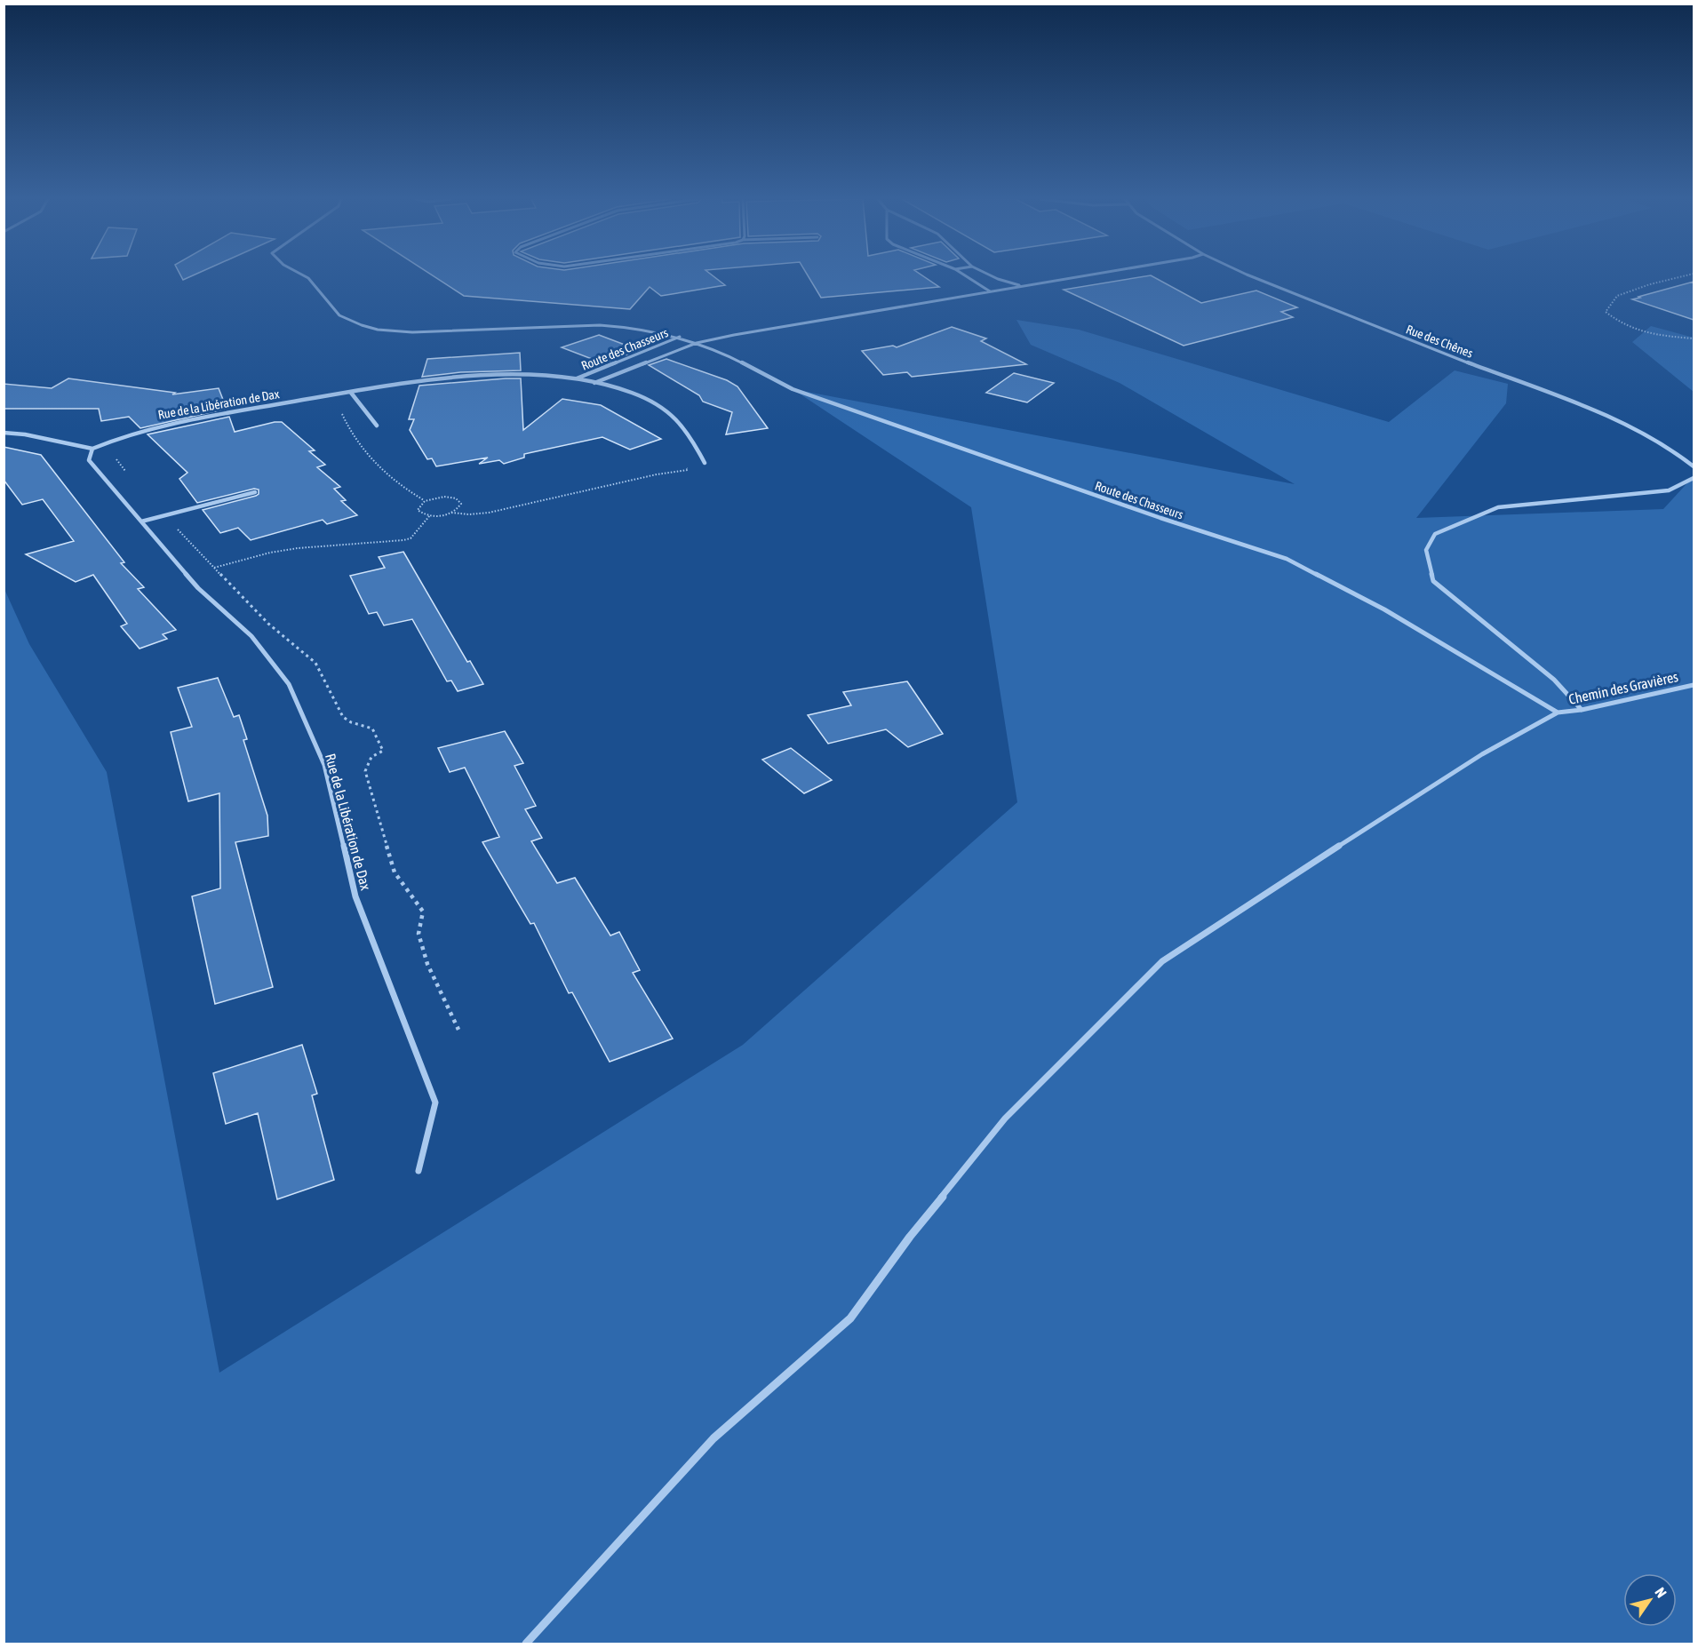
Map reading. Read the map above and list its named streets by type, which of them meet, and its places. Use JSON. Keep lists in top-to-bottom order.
{
  "streets": {
    "street": [
      "Rue des Chênes",
      "Route des Chasseurs",
      "Rue de la Libération de Dax",
      "Chemin des Gravières"
    ]
  },
  "crossings": [
    ["Route des Chasseurs", "Rue de la Libération de Dax"],
    ["Route des Chasseurs", "Chemin des Gravières"]
  ],
  "north": "top right"
}
